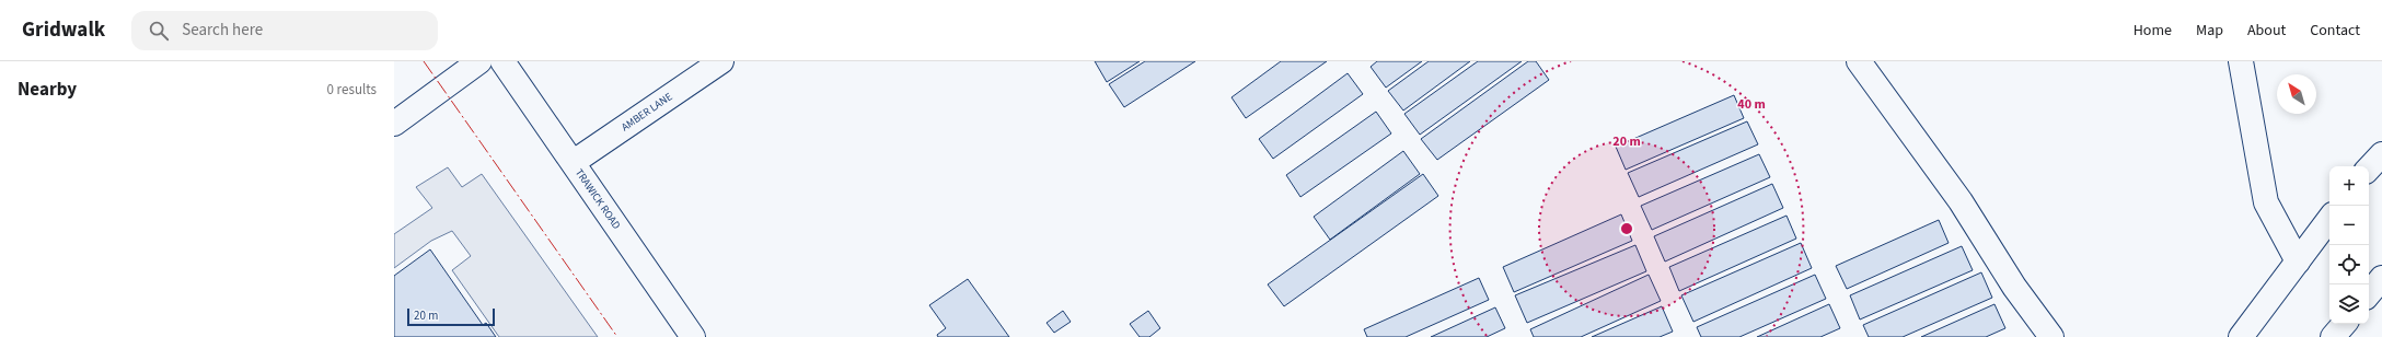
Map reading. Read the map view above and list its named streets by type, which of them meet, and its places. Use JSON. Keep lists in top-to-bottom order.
{
  "streets": {
    "street": ["AMBER LANE", "TRAWICK ROAD"]
  },
  "crossings": [
    ["AMBER LANE", "TRAWICK ROAD"]
  ],
  "scale_bar": "20 m",
  "north": "top left",
  "page": {
    "header": "Gridwalk",
    "search": "Search here",
    "nav": [
      "Home",
      "Map",
      "About",
      "Contact"
    ],
    "heading": ["Nearby", "0 results"],
    "map_buttons": ["+", "−"],
    "scale": "20 m"
  },
  "rings": ["40 m", "20 m"]
}
